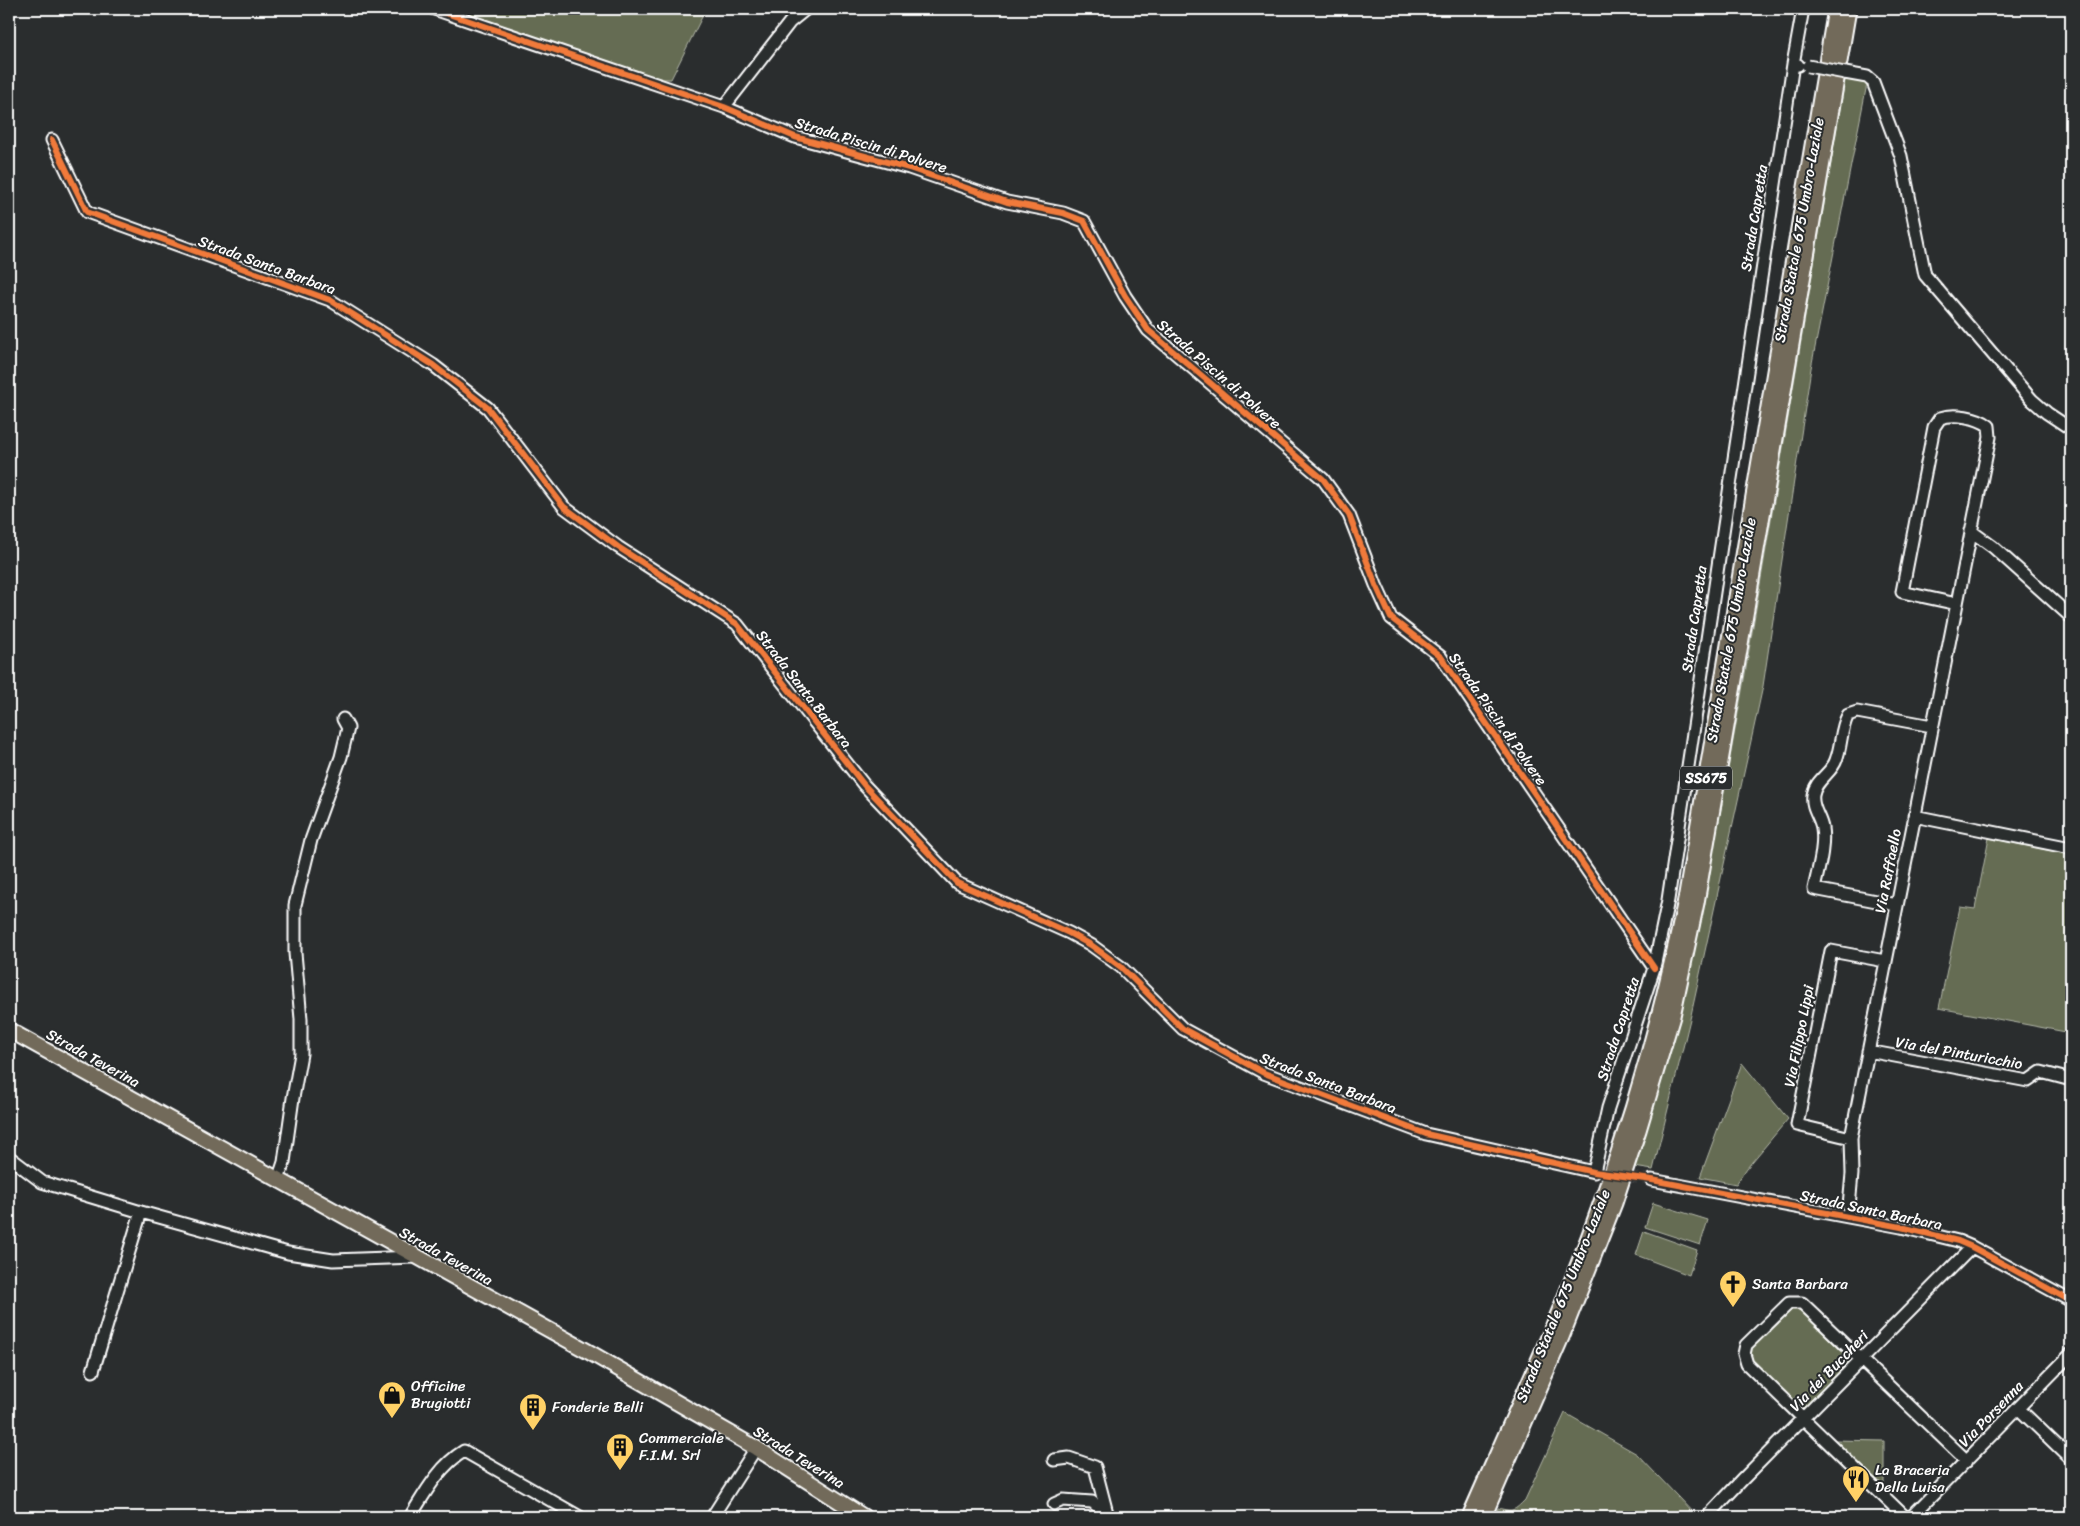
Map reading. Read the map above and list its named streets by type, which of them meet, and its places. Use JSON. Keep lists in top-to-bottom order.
{
  "streets": {
    "highway": ["Strada Statale 675 Umbro-Laziale", "SS675"],
    "main road": ["Strada Teverina"],
    "street": [
      "Strada Piscin di Polvere",
      "Strada Capretta",
      "Strada Santa Barbara",
      "Via Raffaello",
      "Via Filippo Lippi",
      "Via del Pinturicchio",
      "Via dei Buccheri",
      "Via Porsenna"
    ]
  },
  "crossings": [
    ["Strada Piscin di Polvere", "Strada Capretta"],
    ["Strada Capretta", "Strada Santa Barbara"],
    ["Strada Santa Barbara", "Via Raffaello"],
    ["Strada Santa Barbara", "Via dei Buccheri"],
    ["Via Raffaello", "Via Filippo Lippi"],
    ["Via Raffaello", "Via del Pinturicchio"]
  ],
  "places": {
    "church": ["Santa Barbara"],
    "shop": ["Officine Brugiotti"],
    "building": ["Fonderie Belli", "Commerciale F.I.M. Srl"],
    "restaurant": ["La Braceria Della Luisa"]
  }
}
